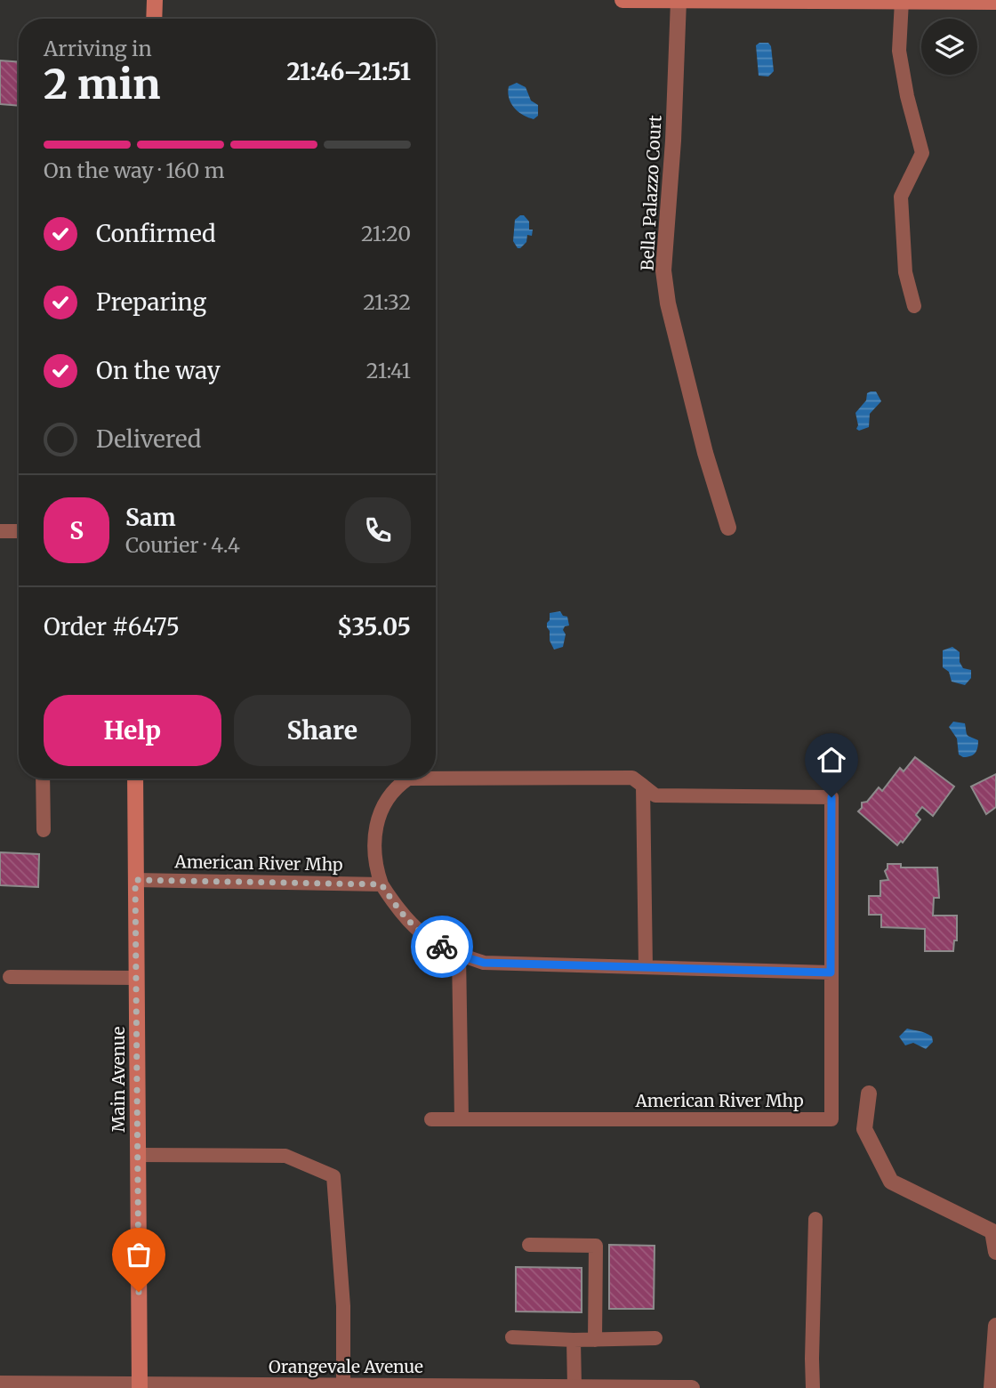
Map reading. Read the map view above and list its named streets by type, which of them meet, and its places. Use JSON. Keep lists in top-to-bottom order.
{
  "streets": {
    "street": ["Bella Palazzo Court", "Main Avenue", "Orangevale Avenue"],
    "lane": ["American River Mhp"]
  },
  "crossings": [
    ["American River Mhp", "Main Avenue"],
    ["Main Avenue", "Orangevale Avenue"]
  ],
  "page": {
    "heading": ["2 min", "Arriving in", "21:46–21:51"],
    "panel": [
      "Sam",
      "Courier · 4.4",
      "Order #6475",
      "$35.05"
    ],
    "bar": "On the way · 160 m",
    "list": [
      ["Confirmed", "21:20"],
      ["Preparing", "21:32"],
      ["On the way", "21:41"],
      "Delivered"
    ],
    "round": "S",
    "buttons": ["Help", "Share"]
  }
}
